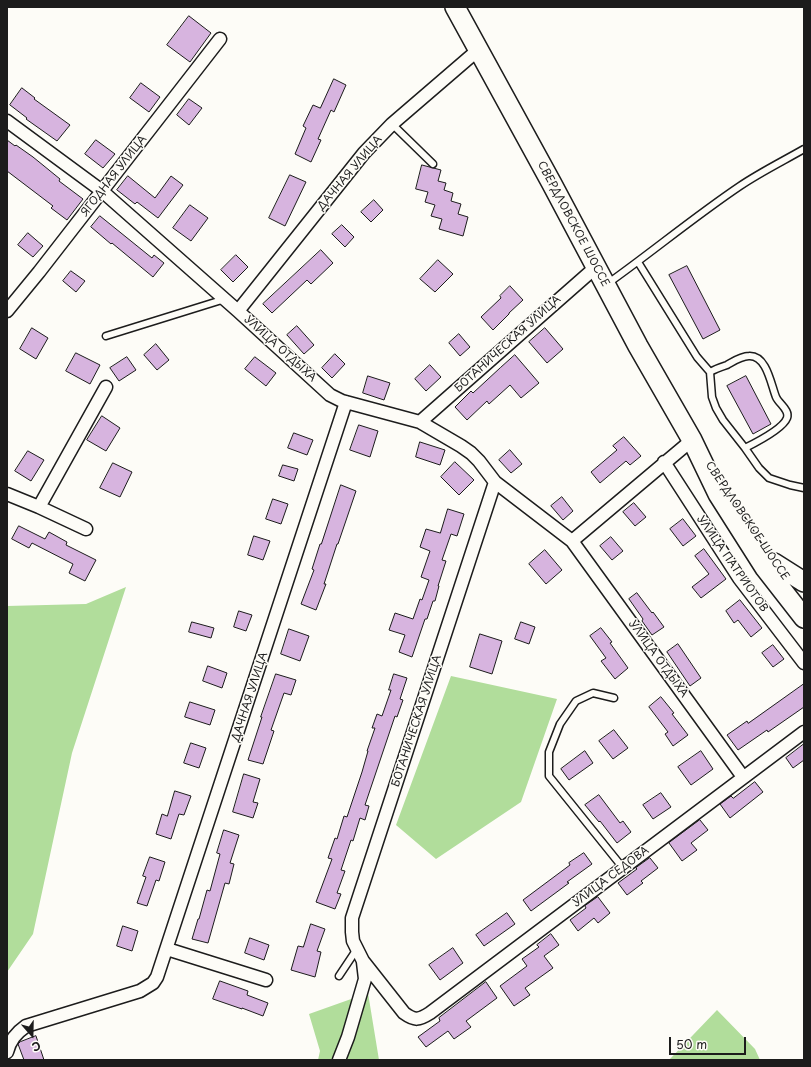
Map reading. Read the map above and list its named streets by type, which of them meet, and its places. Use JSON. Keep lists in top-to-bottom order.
{
  "streets": {
    "main road": ["СВЕРДЛОВСКОЕ ШОССЕ"],
    "street": [
      "ДАЧНАЯ УЛИЦА",
      "ЯГОДНАЯ УЛИЦА",
      "БОТАНИЧЕСКАЯ УЛИЦА",
      "УЛИЦА ОТДЫХА",
      "УЛИЦА ПАТРИОТОВ",
      "УЛИЦА СЕДОВА"
    ]
  },
  "crossings": [
    ["ДАЧНАЯ УЛИЦА", "СВЕРДЛОВСКОЕ ШОССЕ"],
    ["ДАЧНАЯ УЛИЦА", "УЛИЦА ОТДЫХА"],
    ["ЯГОДНАЯ УЛИЦА", "УЛИЦА ОТДЫХА"],
    ["СВЕРДЛОВСКОЕ ШОССЕ", "БОТАНИЧЕСКАЯ УЛИЦА"],
    ["БОТАНИЧЕСКАЯ УЛИЦА", "УЛИЦА ОТДЫХА"],
    ["БОТАНИЧЕСКАЯ УЛИЦА", "УЛИЦА СЕДОВА"],
    ["УЛИЦА ОТДЫХА", "УЛИЦА СЕДОВА"]
  ],
  "scale_bar": "50 m",
  "north": "bottom"
}
